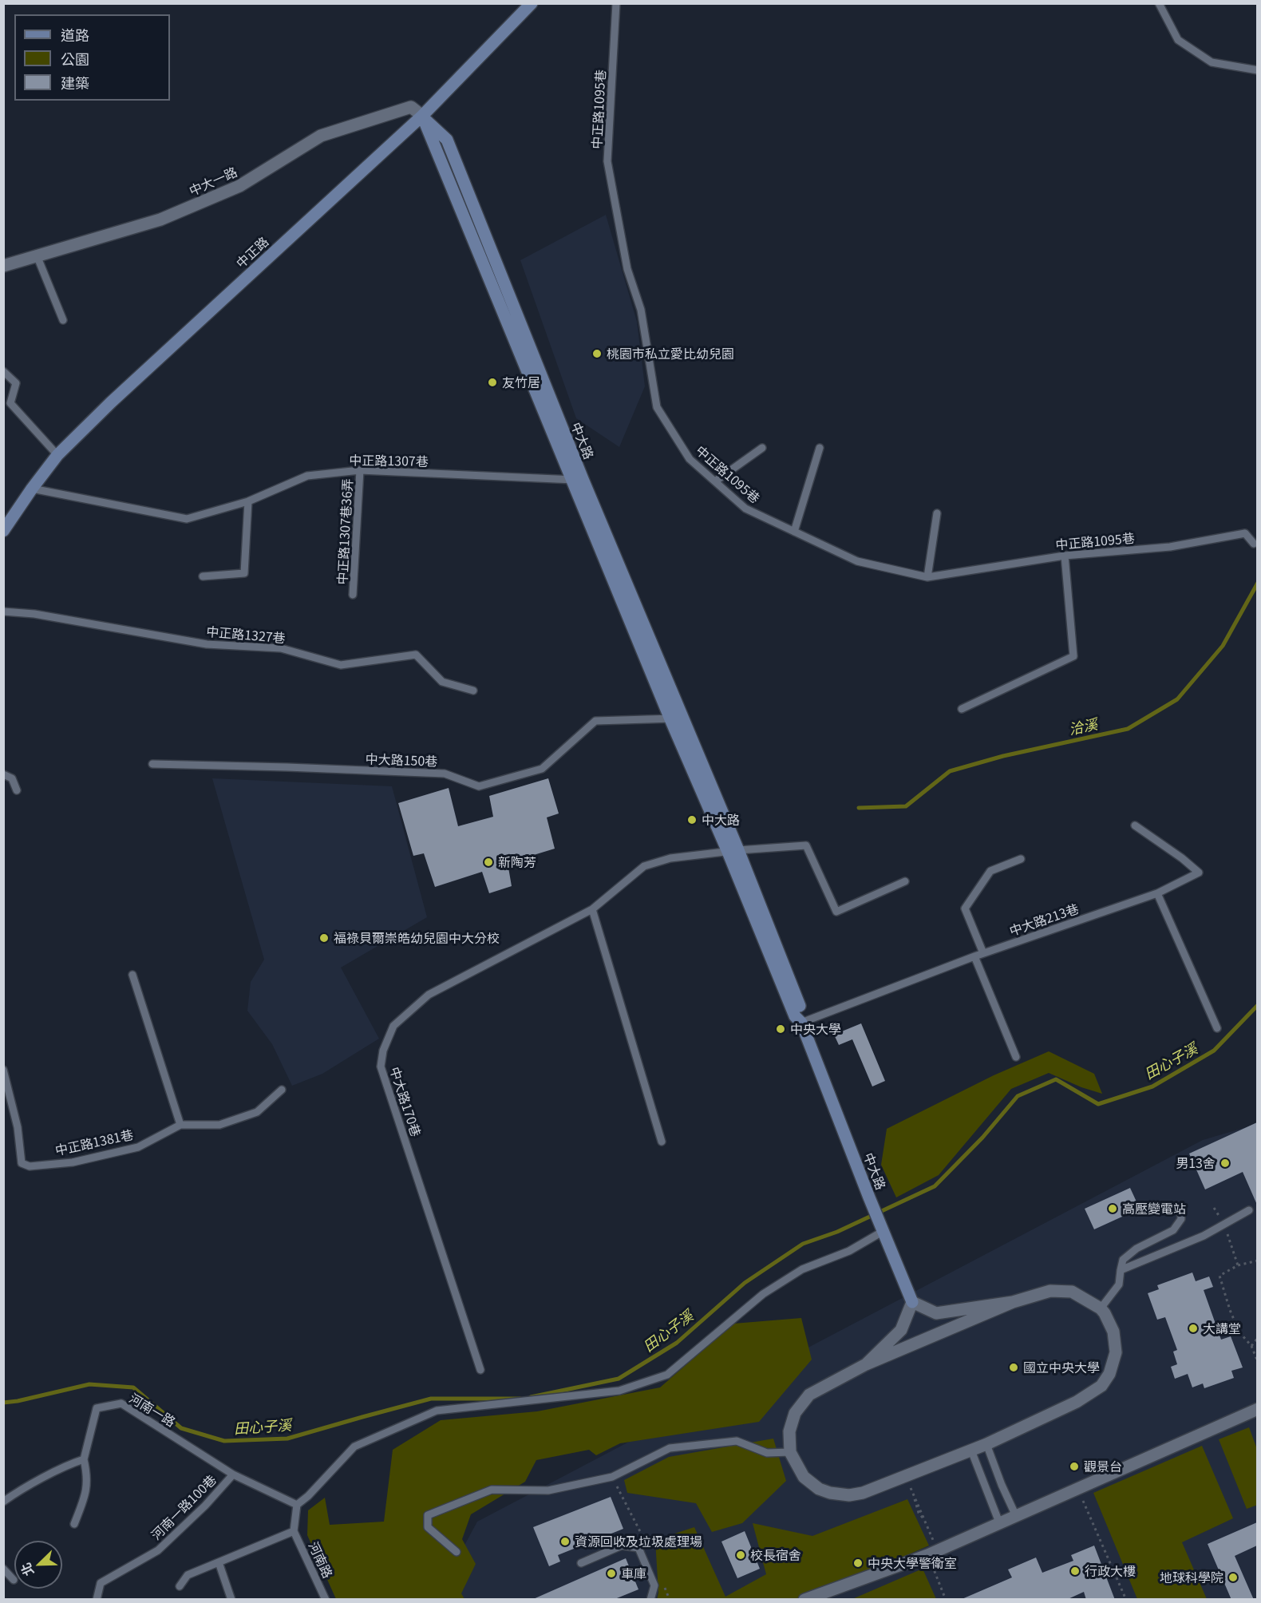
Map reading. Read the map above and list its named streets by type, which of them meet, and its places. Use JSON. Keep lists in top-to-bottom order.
{
  "streets": {
    "street": ["中大一路", "中正路", "中大路"],
    "lane": [
      "中正路1095巷",
      "中正路1307巷",
      "中正路1307巷36弄",
      "中正路1327巷",
      "中大路150巷",
      "中大路213巷",
      "中大路170巷",
      "中正路1381巷",
      "河南一路",
      "河南一路100巷",
      "河南路"
    ]
  },
  "crossings": [
    ["中大一路", "中正路"],
    ["中大一路", "中大路"],
    ["中正路", "中大路"],
    ["中正路", "中正路1307巷"],
    ["中大路", "中正路1307巷"],
    ["中大路", "中大路150巷"],
    ["中大路", "中大路213巷"],
    ["中大路", "中大路170巷"],
    ["中正路1307巷", "中正路1307巷36弄"],
    ["河南一路", "河南一路100巷"]
  ],
  "water": ["洽溪", "田心子溪"],
  "places": [
    "桃園市私立愛比幼兒園",
    "友竹居",
    "中大路",
    "新陶芳",
    "福祿貝爾崇皓幼兒園中大分校",
    "中央大學",
    "男13舍",
    "高壓變電站",
    "大講堂",
    "國立中央大學",
    "觀景台",
    "資源回收及垃圾處理場",
    "校長宿舍",
    "中央大學警衛室",
    "行政大樓",
    "車庫",
    "地球科學院"
  ],
  "legend": ["道路", "公園", "建築"],
  "north": "bottom left"
}
